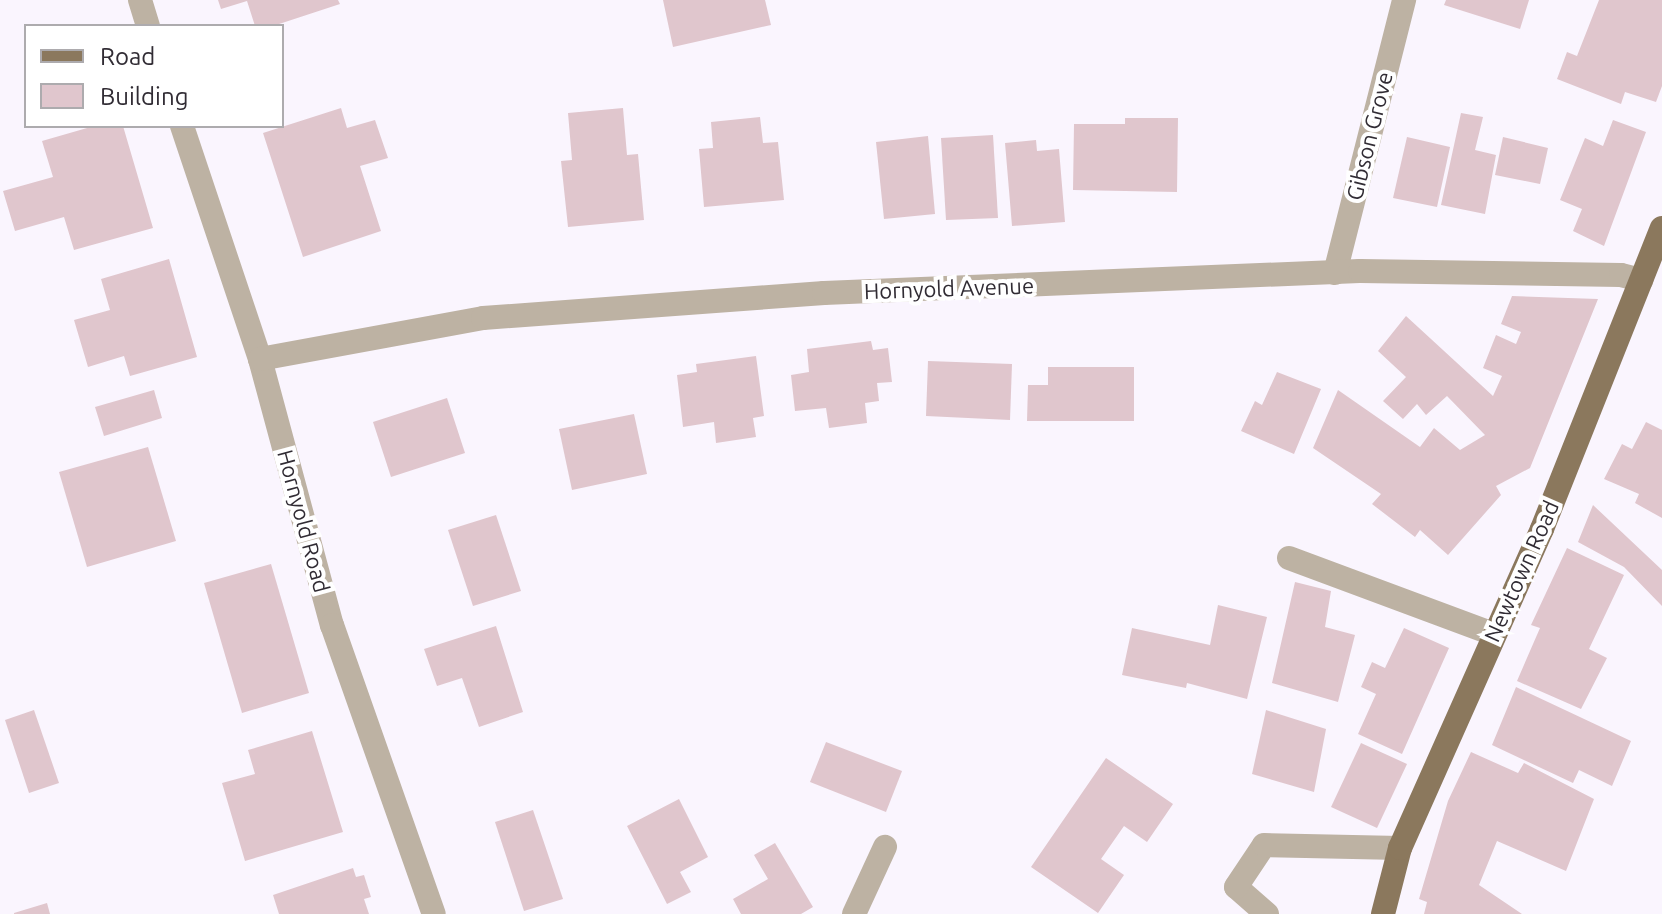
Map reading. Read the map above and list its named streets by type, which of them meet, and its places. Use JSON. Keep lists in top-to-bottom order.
{
  "streets": {
    "main road": ["Newtown Road"],
    "street": ["Gibson Grove", "Hornyold Avenue", "Hornyold Road"]
  },
  "crossings": [
    ["Gibson Grove", "Hornyold Avenue"],
    ["Hornyold Avenue", "Hornyold Road"],
    ["Hornyold Avenue", "Newtown Road"]
  ],
  "legend": ["Road", "Building"]
}
